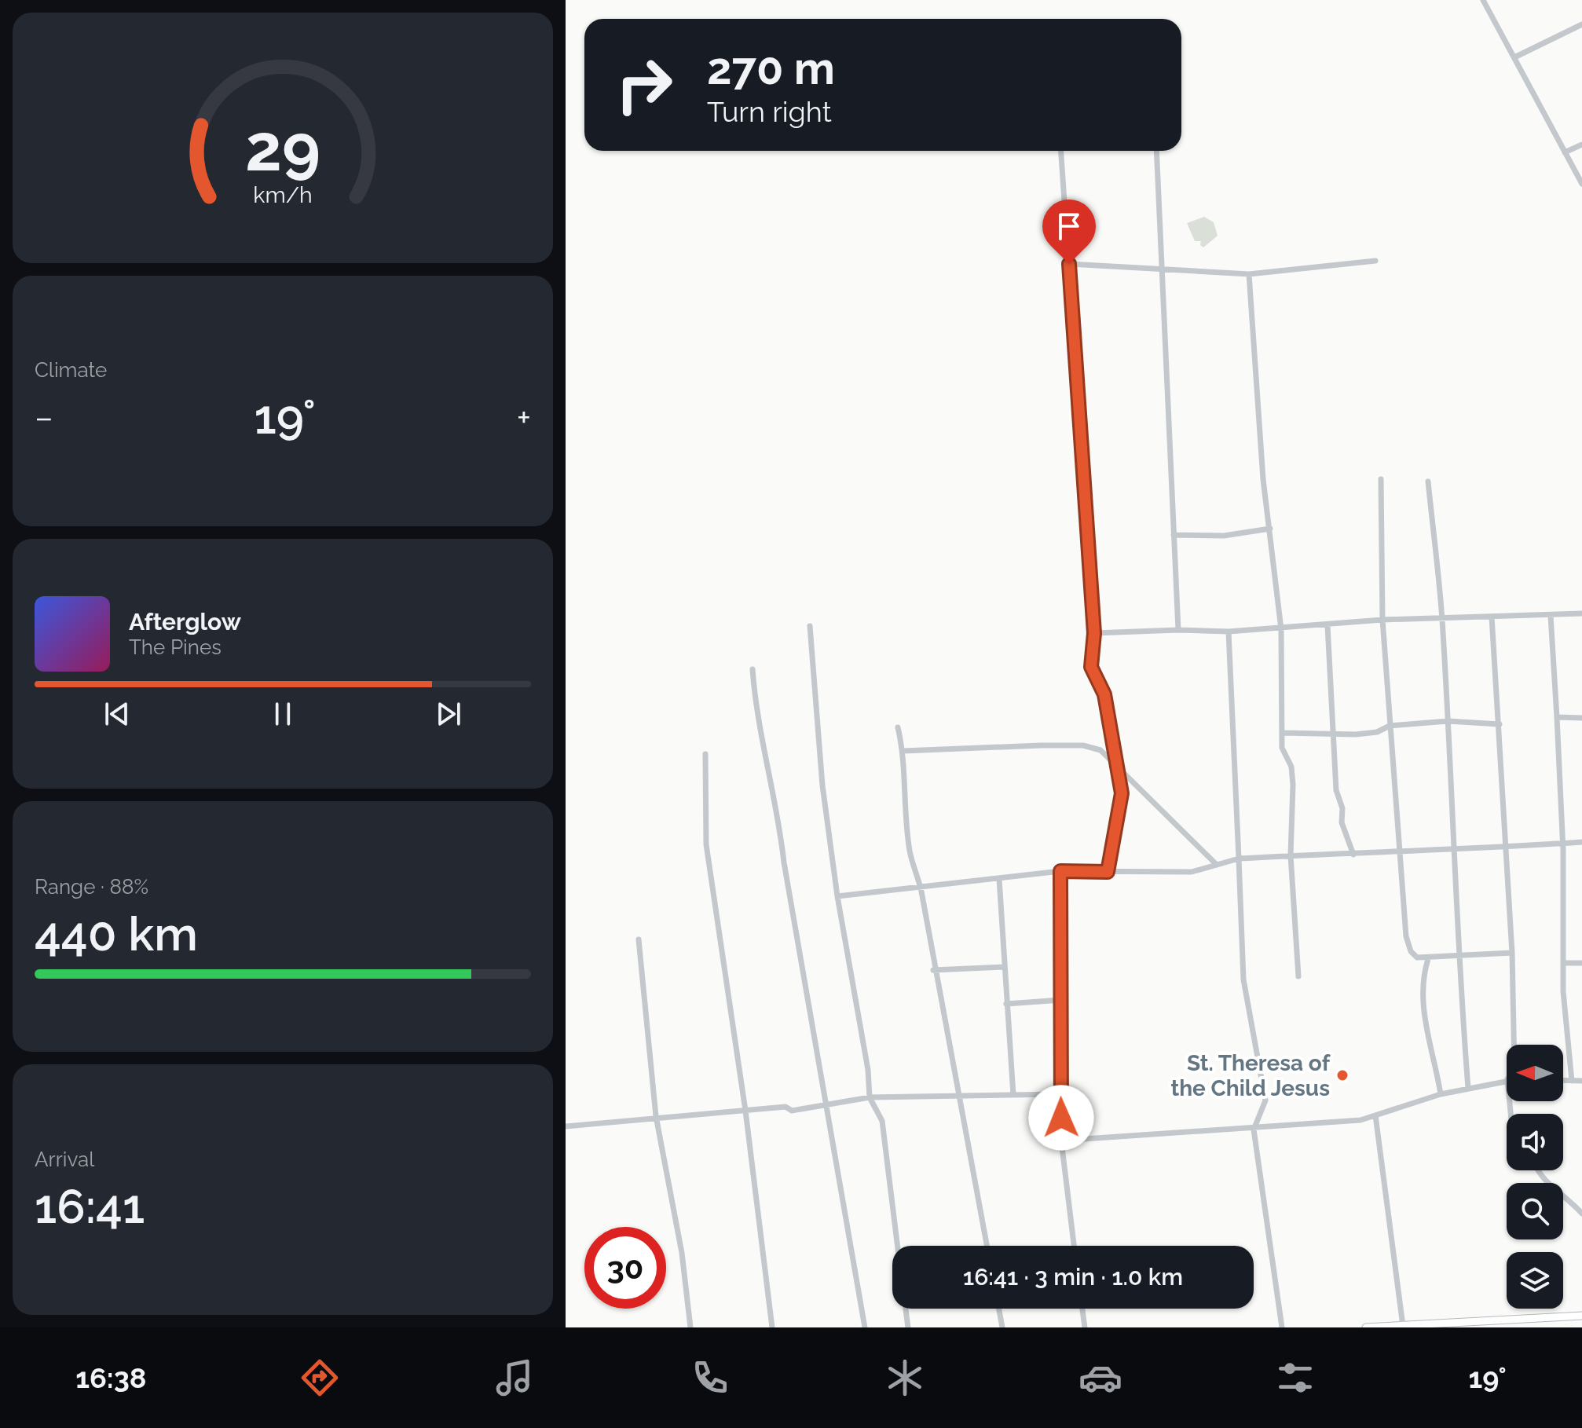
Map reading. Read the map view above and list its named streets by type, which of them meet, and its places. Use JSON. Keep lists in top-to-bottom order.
{
  "places": ["St. Theresa of the Child Jesus"],
  "north": "left",
  "page": {
    "turn": ["270 m", "Turn right"],
    "tile": [
      "Climate",
      ["Range · 88%", "440 km"],
      ["Arrival", "16:41"]
    ],
    "heat": ["−", "19°", "+"],
    "song": ["Afterglow", "The Pines"],
    "limit": "30",
    "trip": "16:41 · 3 min · 1.0 km",
    "tabs": ["16:38", "19°"],
    "gauge": ["29", "km/h"]
  }
}
